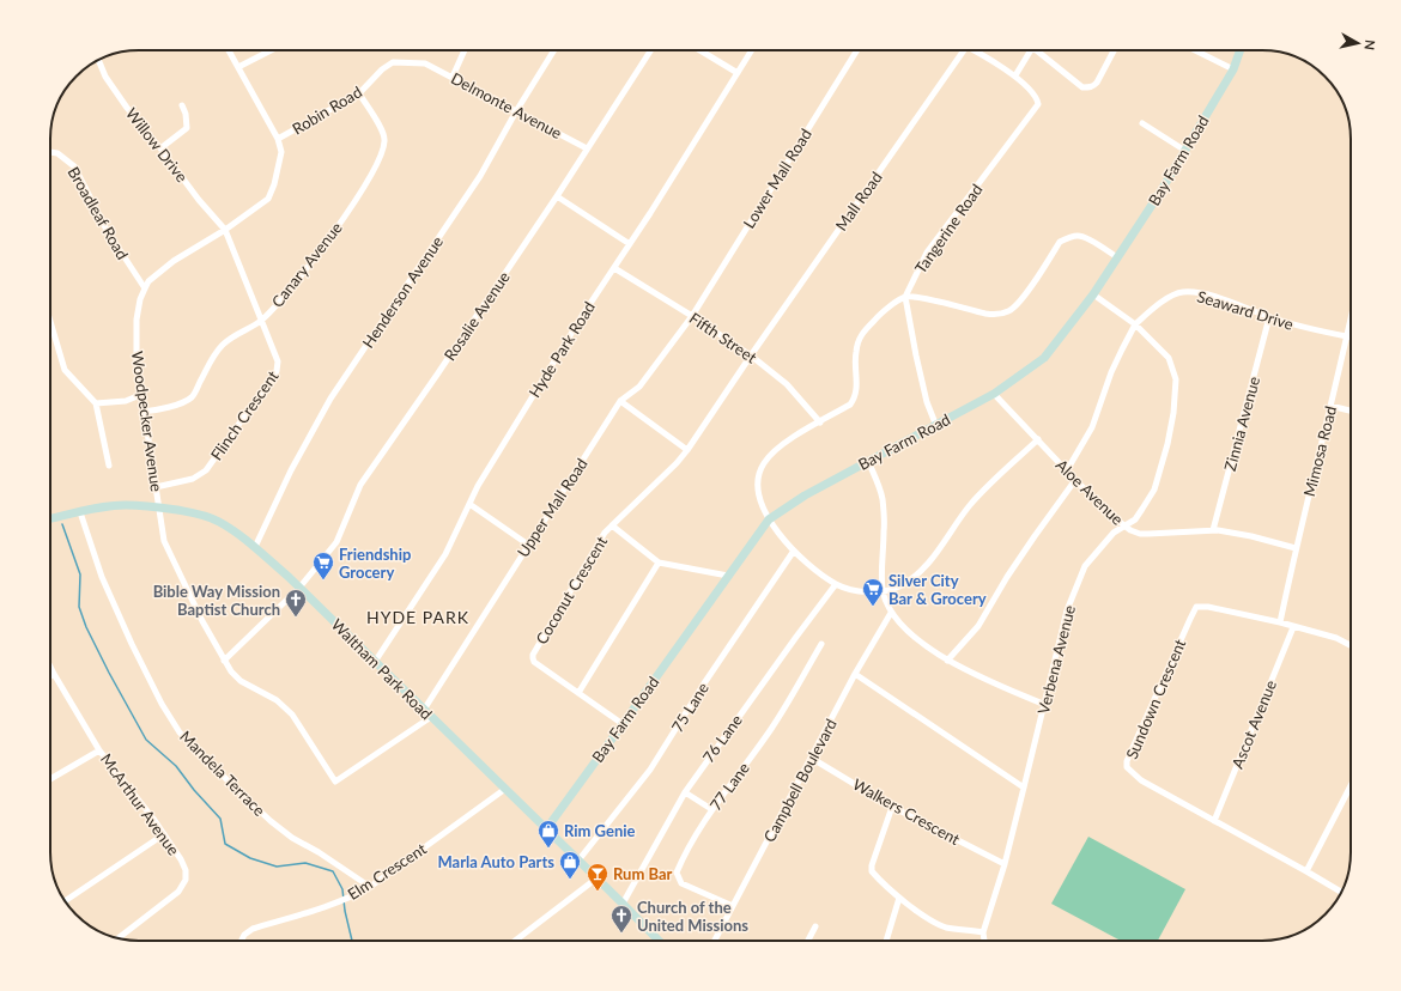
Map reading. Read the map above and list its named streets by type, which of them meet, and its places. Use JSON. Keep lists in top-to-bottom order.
{
  "streets": {
    "street": [
      "Delmonte Avenue",
      "Robin Road",
      "Willow Drive",
      "Bay Farm Road",
      "Lower Mall Road",
      "Mall Road",
      "Broadleaf Road",
      "Tangerine Road",
      "Canary Avenue",
      "Henderson Avenue",
      "Seaward Drive",
      "Rosalie Avenue",
      "Fifth Street",
      "Hyde Park Road",
      "Flinch Crescent",
      "Woodpecker Avenue",
      "Zinnia Avenue",
      "Mimosa Road",
      "Aloe Avenue",
      "Upper Mall Road",
      "Coconut Crescent",
      "Verbena Avenue",
      "Waltham Park Road",
      "Sundown Crescent",
      "75 Lane",
      "Ascot Avenue",
      "76 Lane",
      "Mandela Terrace",
      "Campbell Boulevard",
      "77 Lane",
      "McArthur Avenue",
      "Walkers Crescent",
      "Elm Crescent"
    ]
  },
  "crossings": [
    ["Delmonte Avenue", "Robin Road"],
    ["Delmonte Avenue", "Henderson Avenue"],
    ["Delmonte Avenue", "Rosalie Avenue"],
    ["Robin Road", "Canary Avenue"],
    ["Robin Road", "Woodpecker Avenue"],
    ["Willow Drive", "Flinch Crescent"],
    ["Willow Drive", "Woodpecker Avenue"],
    ["Bay Farm Road", "Aloe Avenue"],
    ["Bay Farm Road", "Coconut Crescent"],
    ["Bay Farm Road", "Waltham Park Road"],
    ["Lower Mall Road", "Fifth Street"],
    ["Lower Mall Road", "Upper Mall Road"],
    ["Mall Road", "Fifth Street"],
    ["Mall Road", "Coconut Crescent"],
    ["Broadleaf Road", "Woodpecker Avenue"],
    ["Canary Avenue", "Flinch Crescent"],
    ["Canary Avenue", "Woodpecker Avenue"],
    ["Henderson Avenue", "Waltham Park Road"],
    ["Seaward Drive", "Zinnia Avenue"],
    ["Seaward Drive", "Mimosa Road"],
    ["Seaward Drive", "Aloe Avenue"],
    ["Seaward Drive", "Verbena Avenue"],
    ["Rosalie Avenue", "Woodpecker Avenue"],
    ["Rosalie Avenue", "Waltham Park Road"],
    ["Fifth Street", "Hyde Park Road"],
    ["Fifth Street", "Upper Mall Road"],
    ["Fifth Street", "Coconut Crescent"],
    ["Hyde Park Road", "Waltham Park Road"],
    ["Flinch Crescent", "Woodpecker Avenue"],
    ["Woodpecker Avenue", "Waltham Park Road"],
    ["Zinnia Avenue", "Aloe Avenue"],
    ["Mimosa Road", "Aloe Avenue"],
    ["Mimosa Road", "Sundown Crescent"],
    ["Aloe Avenue", "Verbena Avenue"],
    ["Upper Mall Road", "Waltham Park Road"],
    ["Verbena Avenue", "Walkers Crescent"],
    ["Waltham Park Road", "75 Lane"],
    ["Waltham Park Road", "76 Lane"],
    ["Waltham Park Road", "Mandela Terrace"],
    ["Waltham Park Road", "Elm Crescent"],
    ["Sundown Crescent", "Ascot Avenue"],
    ["Mandela Terrace", "Elm Crescent"],
    ["Campbell Boulevard", "77 Lane"],
    ["Campbell Boulevard", "Walkers Crescent"]
  ],
  "districts": ["HYDE PARK"],
  "places": {
    "supermarket": ["Friendship Grocery", "Silver City Bar & Grocery"],
    "church": ["Bible Way Mission Baptist Church", "Church of the United Missions"],
    "shop": ["Rim Genie", "Marla Auto Parts"],
    "bar": ["Rum Bar"]
  },
  "north": "right"
}
